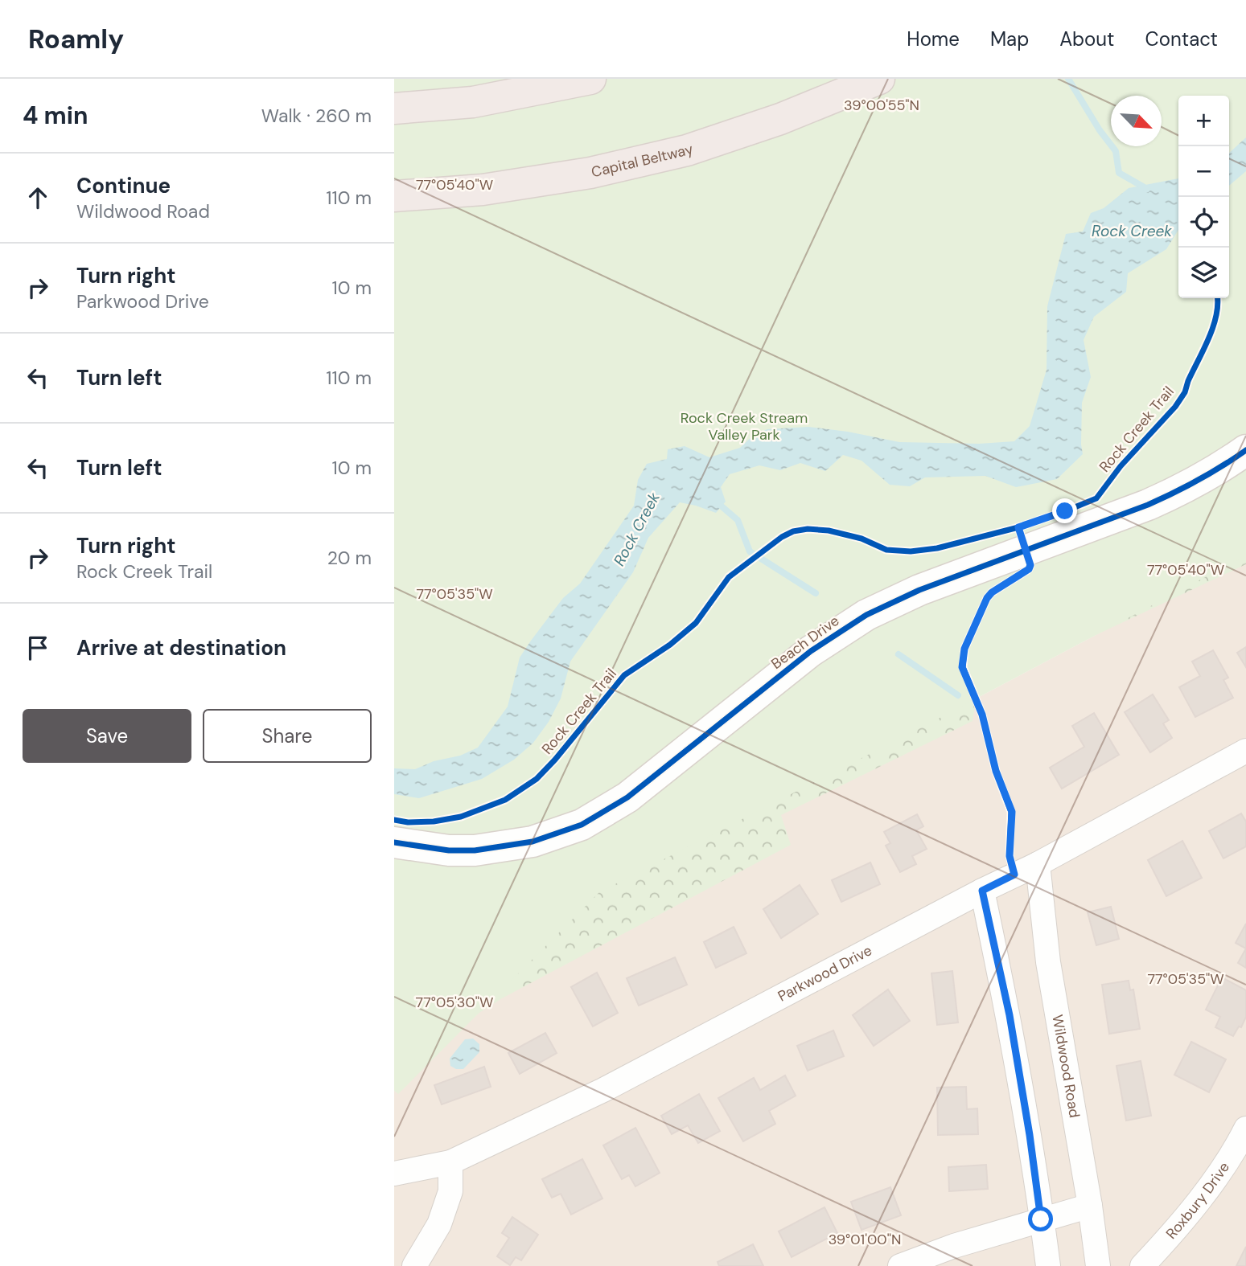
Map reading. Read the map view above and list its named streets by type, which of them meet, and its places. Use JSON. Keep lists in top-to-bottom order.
{
  "streets": {
    "highway": ["Capital Beltway"],
    "street": [
      "Beach Drive",
      "Parkwood Drive",
      "Wildwood Road",
      "Roxbury Drive"
    ],
    "cycle path": ["Rock Creek Trail"]
  },
  "crossings": [
    ["Parkwood Drive", "Wildwood Road"]
  ],
  "water": ["Rock Creek"],
  "parks": ["Rock Creek Stream Valley Park"],
  "north": "bottom right",
  "page": {
    "header": "Roamly",
    "nav": [
      "Home",
      "Map",
      "About",
      "Contact"
    ],
    "heading": ["4 min", "Walk · 260 m"],
    "map_buttons": ["+", "−"],
    "list": [
      ["Continue", "Wildwood Road", "110 m"],
      ["Turn right", "Parkwood Drive", "10 m"],
      ["Turn left", "110 m"],
      ["Turn left", "10 m"],
      ["Turn right", "Rock Creek Trail", "20 m"],
      "Arrive at destination"
    ],
    "buttons": ["Save", "Share"]
  },
  "coordinates": [
    "39°00'55\"N",
    "77°05'40\"W",
    "77°05'35\"W",
    "77°05'30\"W",
    "39°01'00\"N"
  ]
}
